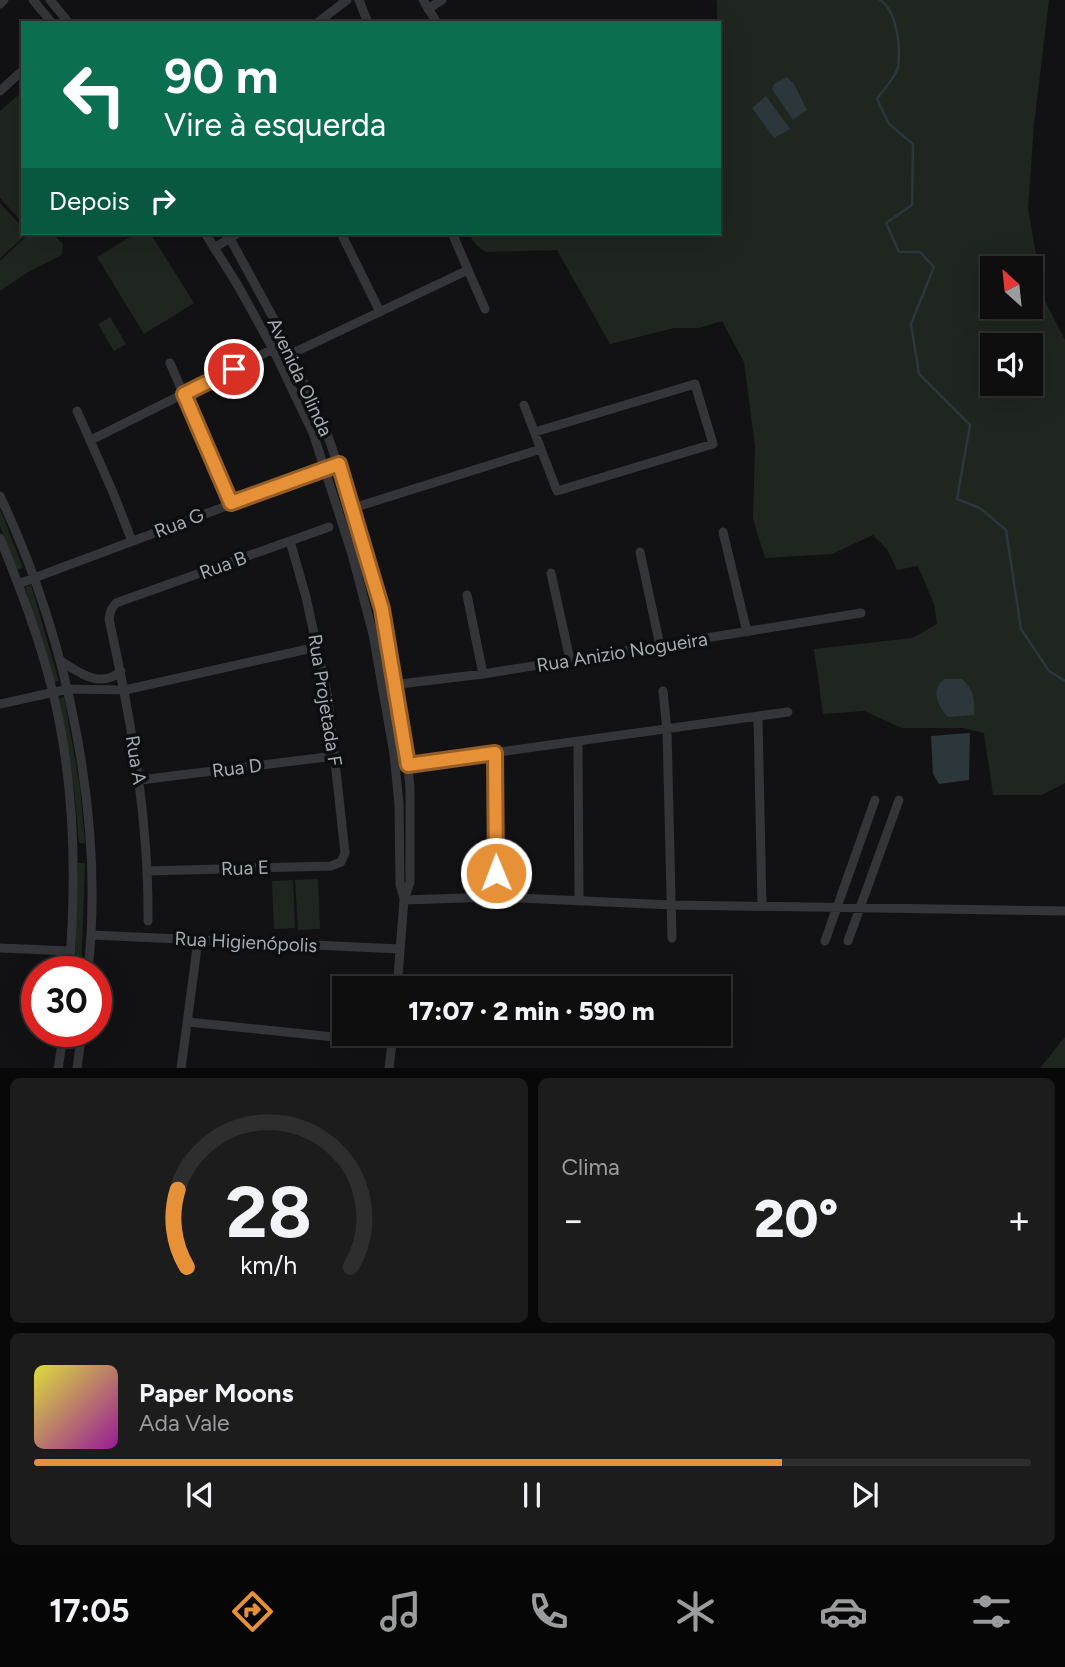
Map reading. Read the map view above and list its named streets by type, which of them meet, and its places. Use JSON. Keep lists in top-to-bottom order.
{
  "streets": {
    "street": [
      "Avenida Olinda",
      "Rua G",
      "Rua B",
      "Rua Anizio Nogueira",
      "Rua Projetada F",
      "Rua A",
      "Rua D",
      "Rua E",
      "Rua Higienópolis"
    ]
  },
  "crossings": [
    ["Avenida Olinda", "Rua G"],
    ["Avenida Olinda", "Rua Anizio Nogueira"],
    ["Avenida Olinda", "Rua Higienópolis"],
    ["Rua B", "Rua Projetada F"],
    ["Rua B", "Rua A"],
    ["Rua Projetada F", "Rua D"],
    ["Rua Projetada F", "Rua E"],
    ["Rua A", "Rua D"],
    ["Rua A", "Rua E"]
  ],
  "north": "top left",
  "page": {
    "turn": ["90 m", "Vire à esquerda"],
    "then": "Depois",
    "limit": "30",
    "trip": "17:07 · 2 min · 590 m",
    "tile": "Clima",
    "heat": ["−", "20°", "+"],
    "song": ["Paper Moons", "Ada Vale"],
    "tabs": "17:05",
    "gauge": ["28", "km/h"]
  }
}
